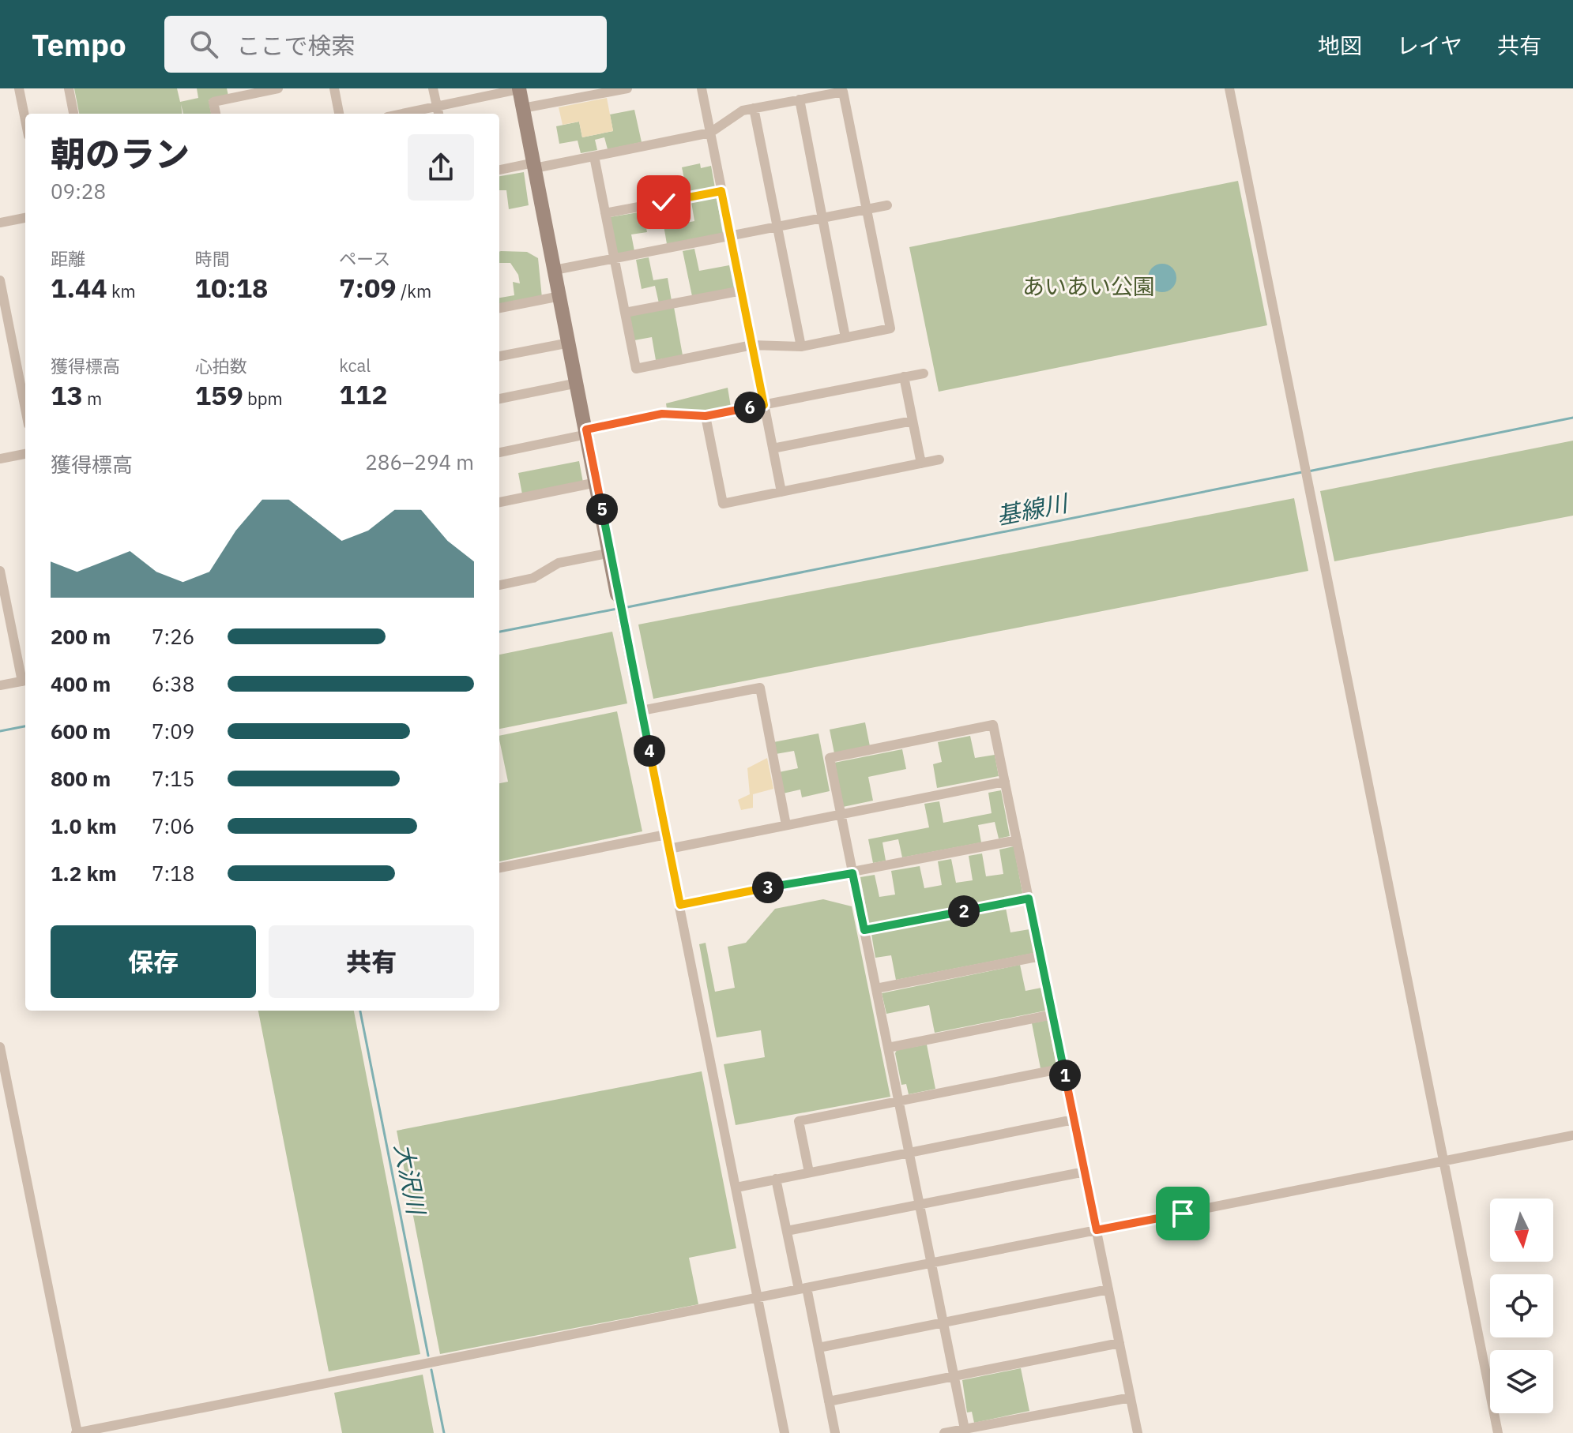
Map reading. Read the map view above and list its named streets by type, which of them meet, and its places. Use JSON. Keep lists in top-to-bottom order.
{
  "water": ["基線川", "大沢川"],
  "parks": ["あいあい公園"],
  "north": "bottom",
  "page": {
    "header": "Tempo",
    "search": "ここで検索",
    "nav": ["地図", "レイヤ", "共有"],
    "heading": ["朝のラン", "09:28"],
    "stats": [
      ["距離", "1.44 km"],
      ["時間", "10:18"],
      ["ペース", "7:09 /km"],
      ["獲得標高", "13 m"],
      ["心拍数", "159 bpm"],
      ["kcal", "112"]
    ],
    "pins": [
      "6",
      "5",
      "4",
      "3",
      "2",
      "1"
    ],
    "chart": ["獲得標高", "286–294 m"],
    "list": [
      {
        "name": "200 m",
        "note": "7:26"
      },
      {
        "name": "400 m",
        "note": "6:38"
      },
      {
        "name": "600 m",
        "note": "7:09"
      },
      {
        "name": "800 m",
        "note": "7:15"
      },
      {
        "name": "1.0 km",
        "note": "7:06"
      },
      {
        "name": "1.2 km",
        "note": "7:18"
      }
    ],
    "buttons": ["保存", "共有"]
  }
}
